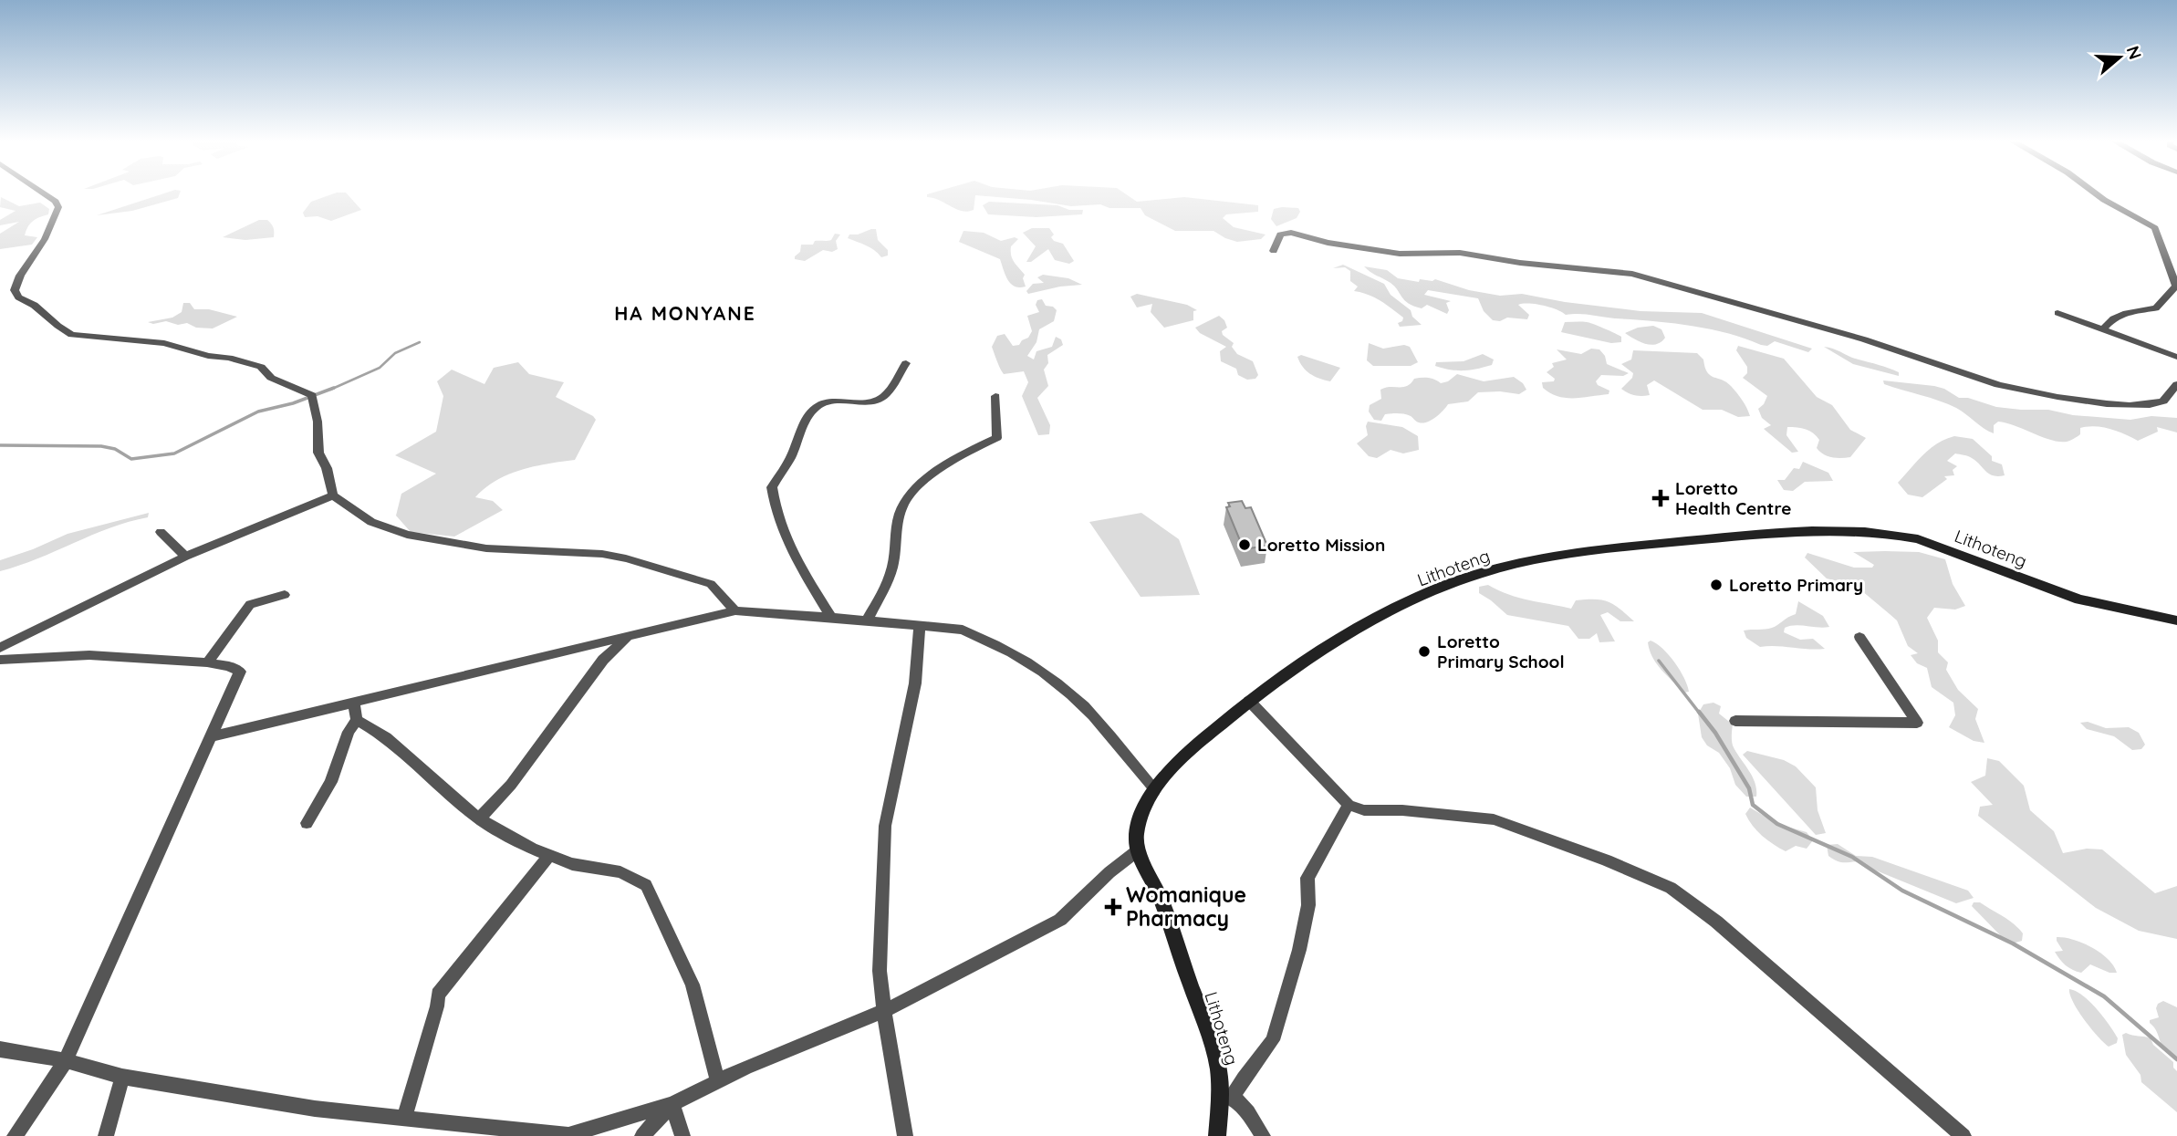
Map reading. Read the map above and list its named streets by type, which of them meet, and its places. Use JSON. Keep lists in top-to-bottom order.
{
  "streets": {
    "main road": ["Lithoteng"]
  },
  "districts": ["HA MONYANE"],
  "places": {
    "health": ["Loretto Health Centre", "Womanique Pharmacy"],
    "other": ["Loretto Mission", "Loretto Primary", "Loretto Primary School"]
  },
  "north": "right"
}
